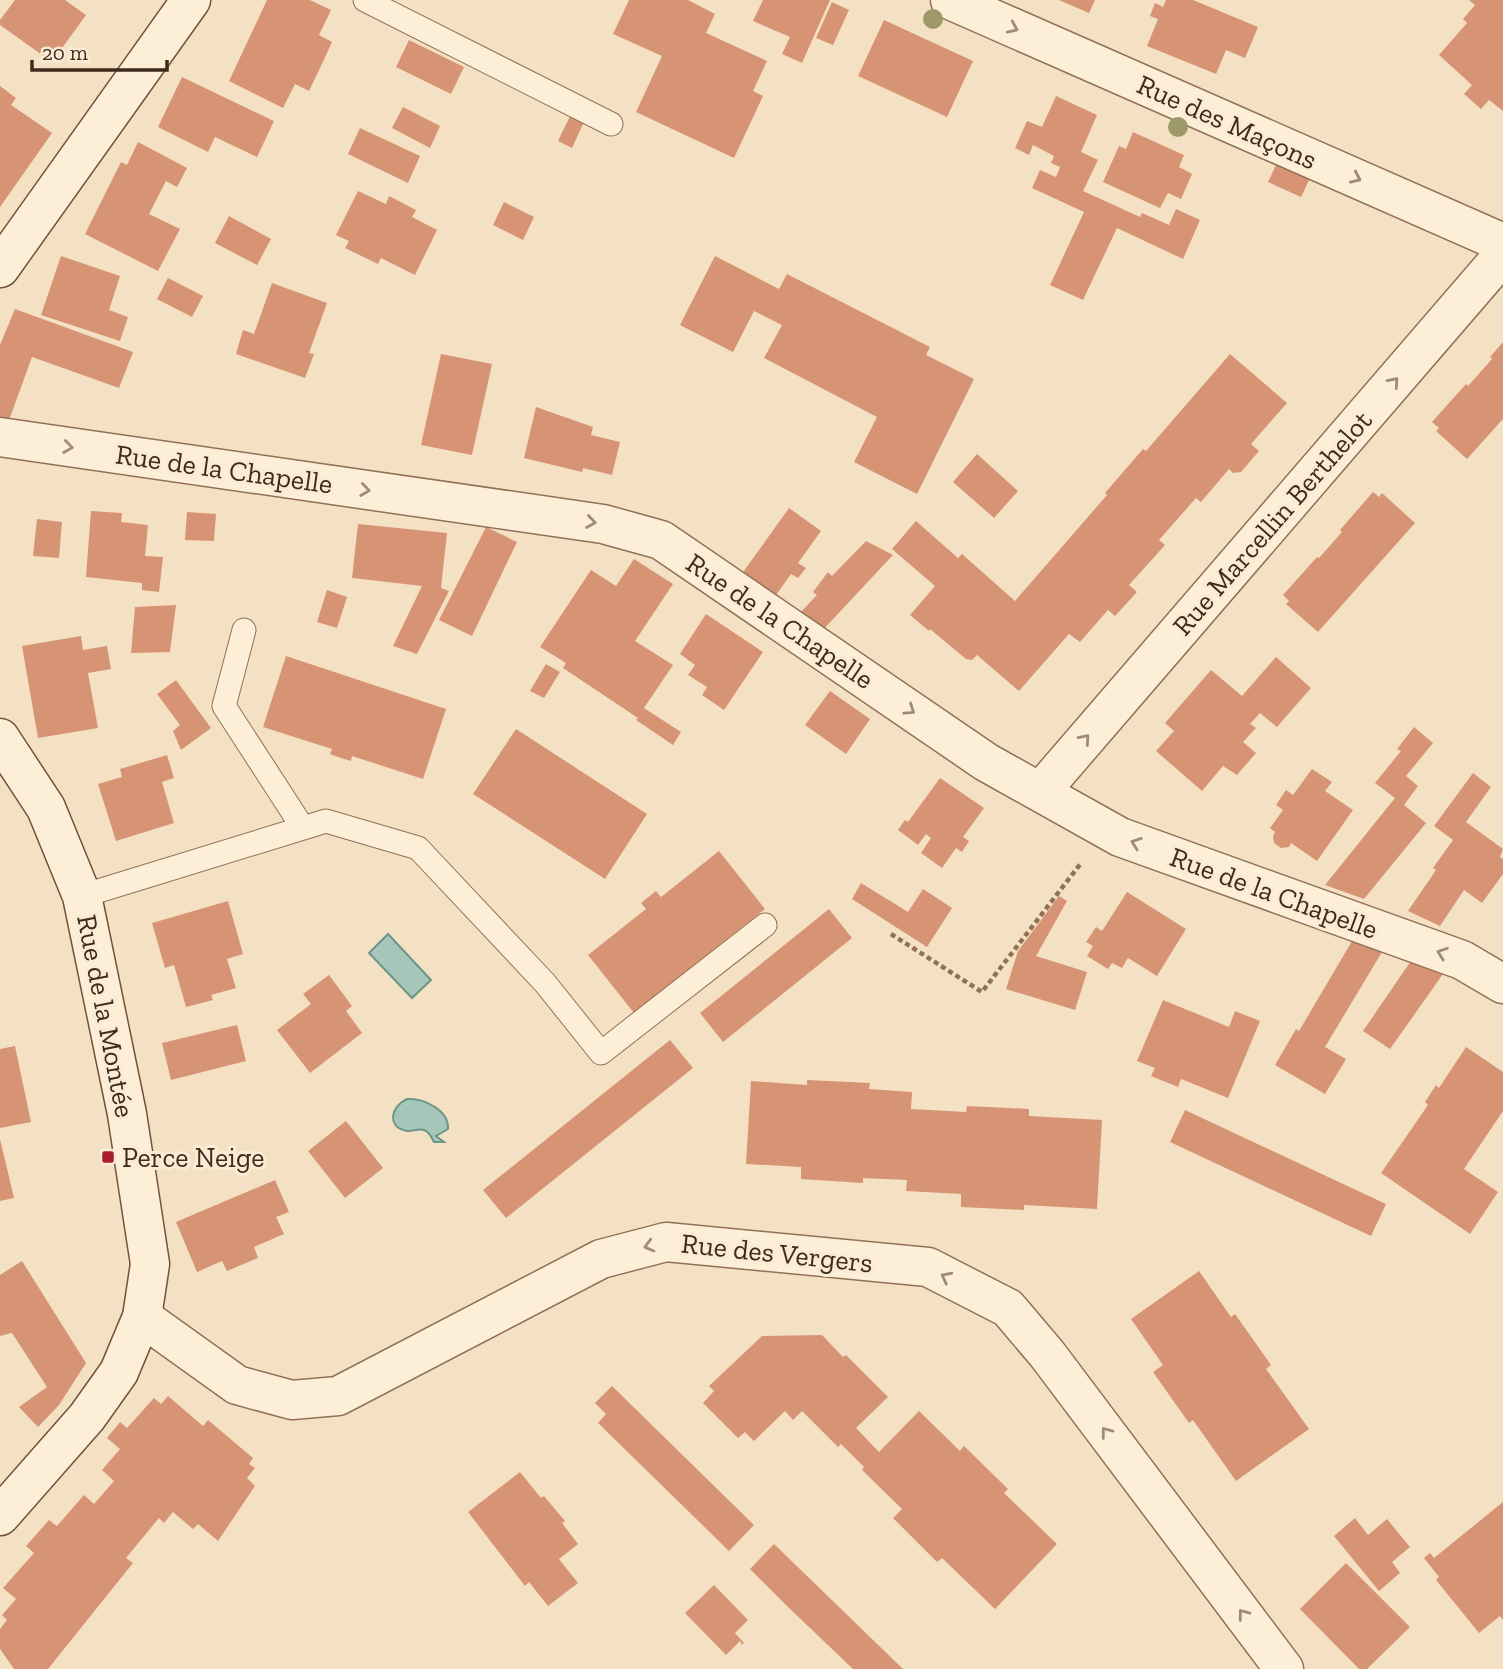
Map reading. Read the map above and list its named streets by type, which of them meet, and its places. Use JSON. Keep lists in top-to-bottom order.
{
  "streets": {
    "street": [
      "Rue des Maçons",
      "Rue de la Chapelle",
      "Rue Marcellin Berthelot",
      "Rue de la Montée",
      "Rue des Vergers"
    ]
  },
  "crossings": [
    ["Rue de la Chapelle", "Rue Marcellin Berthelot"],
    ["Rue de la Montée", "Rue des Vergers"]
  ],
  "one_way": ["Rue des Maçons", "Rue Marcellin Berthelot", "Rue des Vergers"],
  "places": {
    "transit": ["Perce Neige"]
  },
  "scale_bar": "20 m"
}
